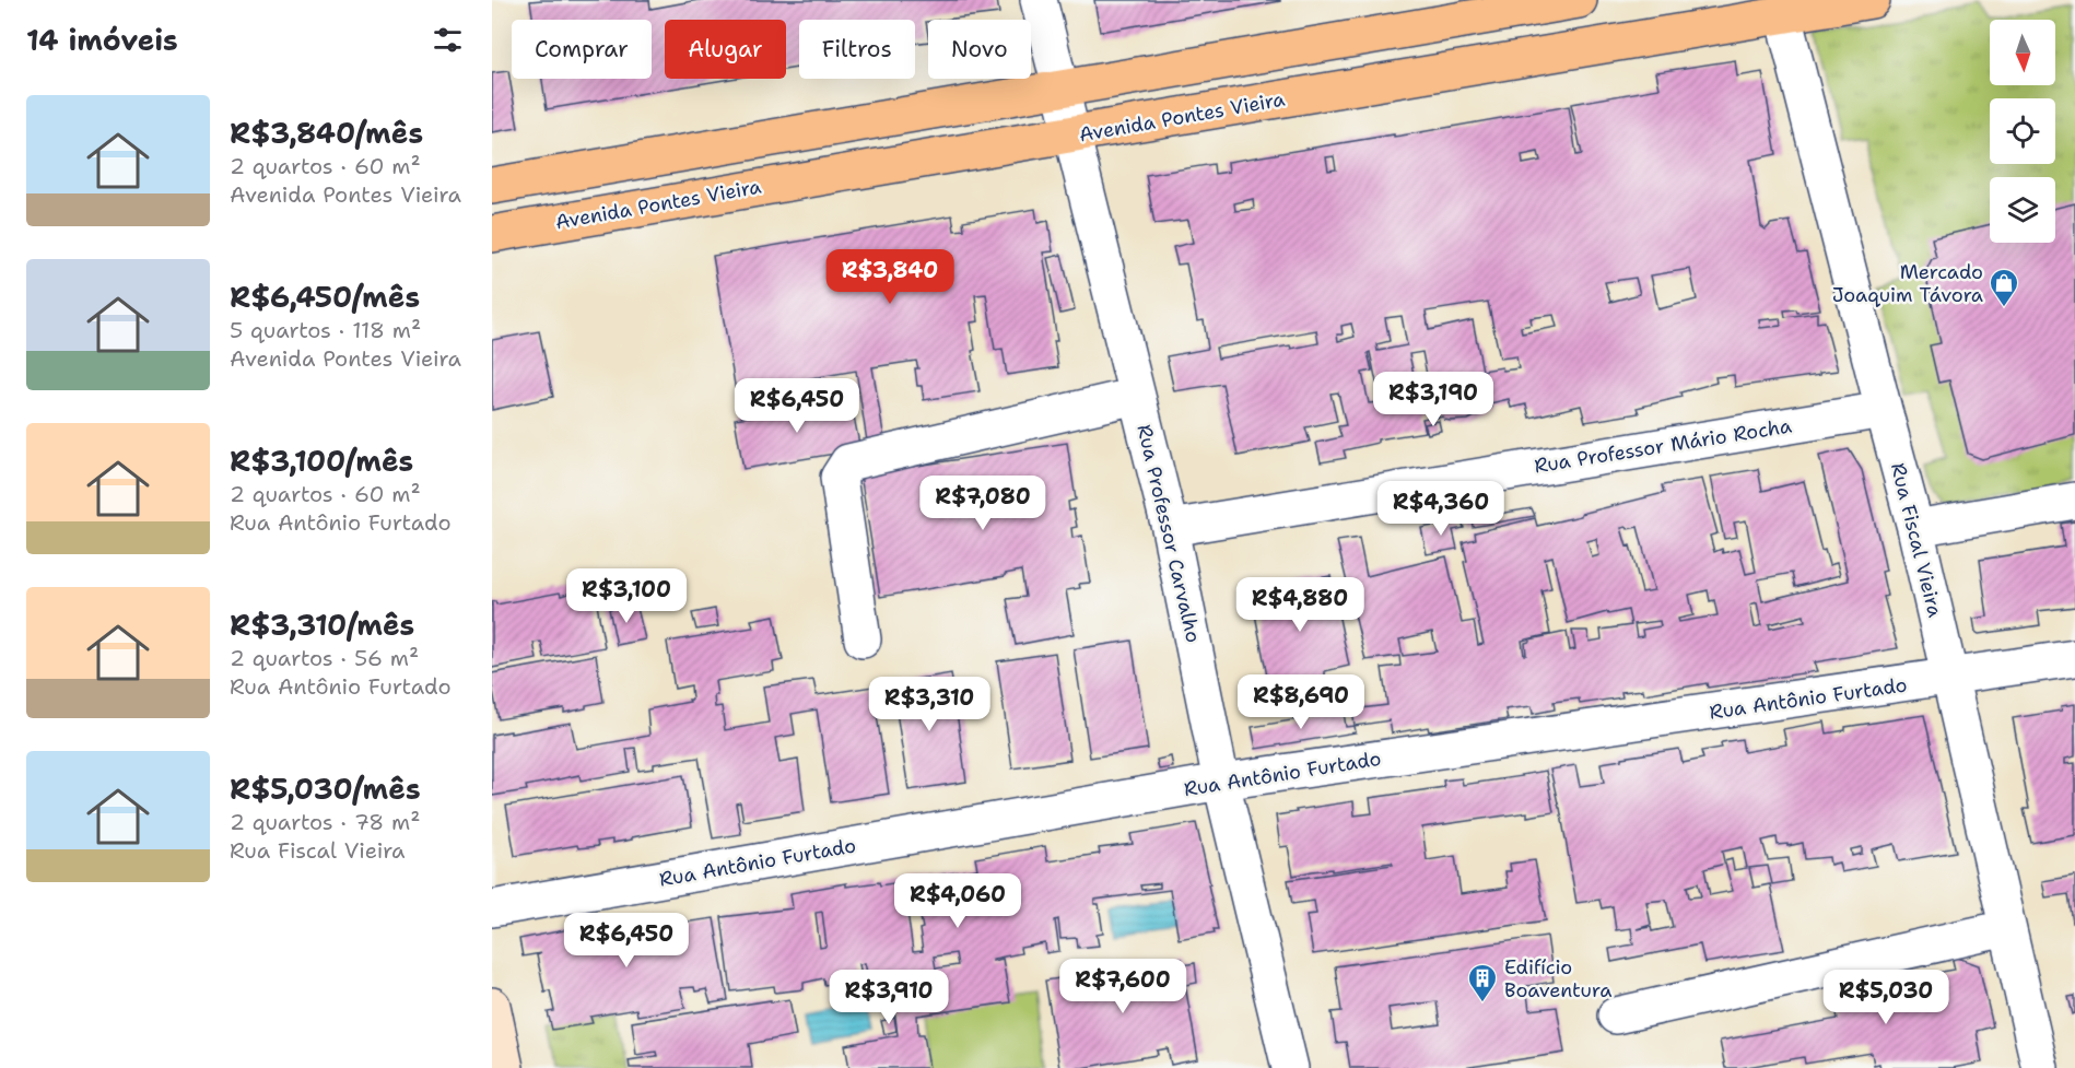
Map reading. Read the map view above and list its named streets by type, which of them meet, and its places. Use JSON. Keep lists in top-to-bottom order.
{
  "streets": {
    "main road": ["Avenida Pontes Vieira"],
    "street": [
      "Rua Professor Mário Rocha",
      "Rua Professor Carvalho",
      "Rua Fiscal Vieira",
      "Rua Antônio Furtado"
    ]
  },
  "crossings": [
    ["Avenida Pontes Vieira", "Rua Professor Carvalho"],
    ["Avenida Pontes Vieira", "Rua Fiscal Vieira"],
    ["Rua Professor Mário Rocha", "Rua Professor Carvalho"],
    ["Rua Professor Mário Rocha", "Rua Fiscal Vieira"],
    ["Rua Professor Carvalho", "Rua Antônio Furtado"],
    ["Rua Fiscal Vieira", "Rua Antônio Furtado"]
  ],
  "places": {
    "shop": ["Mercado Joaquim Távora"],
    "building": ["Edifício Boaventura"]
  },
  "north": "bottom",
  "page": {
    "heading": "14 imóveis",
    "chip": [
      "Comprar",
      "Alugar",
      "Filtros",
      "Novo"
    ],
    "list": [
      {
        "name": "R$3,840/mês",
        "note": "2 quartos · 60 m² · Avenida Pontes Vieira"
      },
      {
        "name": "R$6,450/mês",
        "note": "5 quartos · 118 m² · Avenida Pontes Vieira"
      },
      {
        "name": "R$3,100/mês",
        "note": "2 quartos · 60 m² · Rua Antônio Furtado"
      },
      {
        "name": "R$3,310/mês",
        "note": "2 quartos · 56 m² · Rua Antônio Furtado"
      },
      {
        "name": "R$5,030/mês",
        "note": "2 quartos · 78 m² · Rua Fiscal Vieira"
      }
    ],
    "price": [
      "R$3,840",
      "R$3,190",
      "R$6,450",
      "R$7,080",
      "R$4,360",
      "R$3,100",
      "R$4,880",
      "R$8,690",
      "R$3,310",
      "R$4,060",
      "R$6,450",
      "R$7,600",
      "R$3,910",
      "R$5,030"
    ]
  }
}
